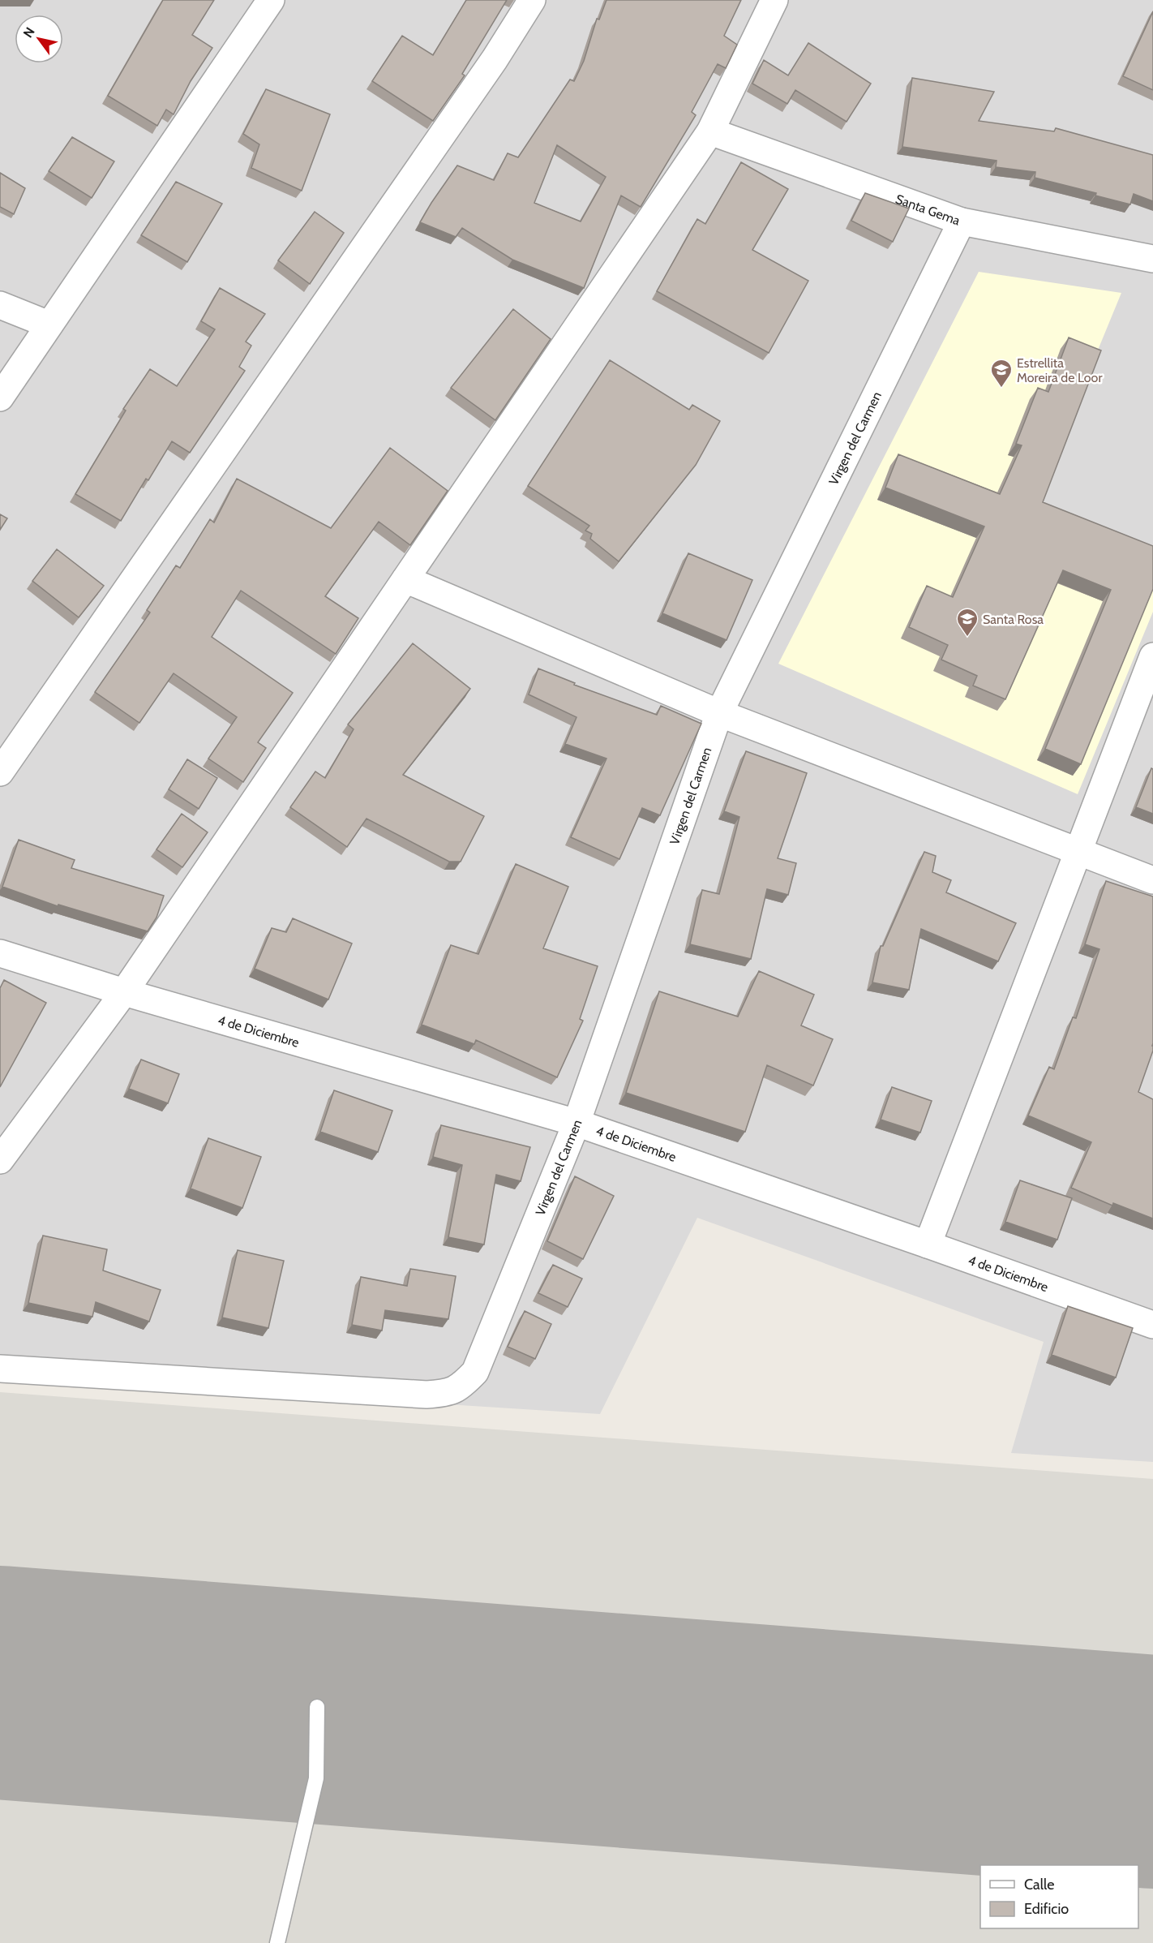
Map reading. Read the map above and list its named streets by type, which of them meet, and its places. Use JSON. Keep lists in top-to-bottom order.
{
  "streets": {
    "street": ["Santa Gema", "Virgen del Carmen", "4 de Diciembre"]
  },
  "crossings": [
    ["Santa Gema", "Virgen del Carmen"],
    ["Virgen del Carmen", "4 de Diciembre"]
  ],
  "places": {
    "school or university": ["Estrellita Moreira de Loor", "Santa Rosa"]
  },
  "legend": ["Calle", "Edificio"],
  "north": "top left"
}
